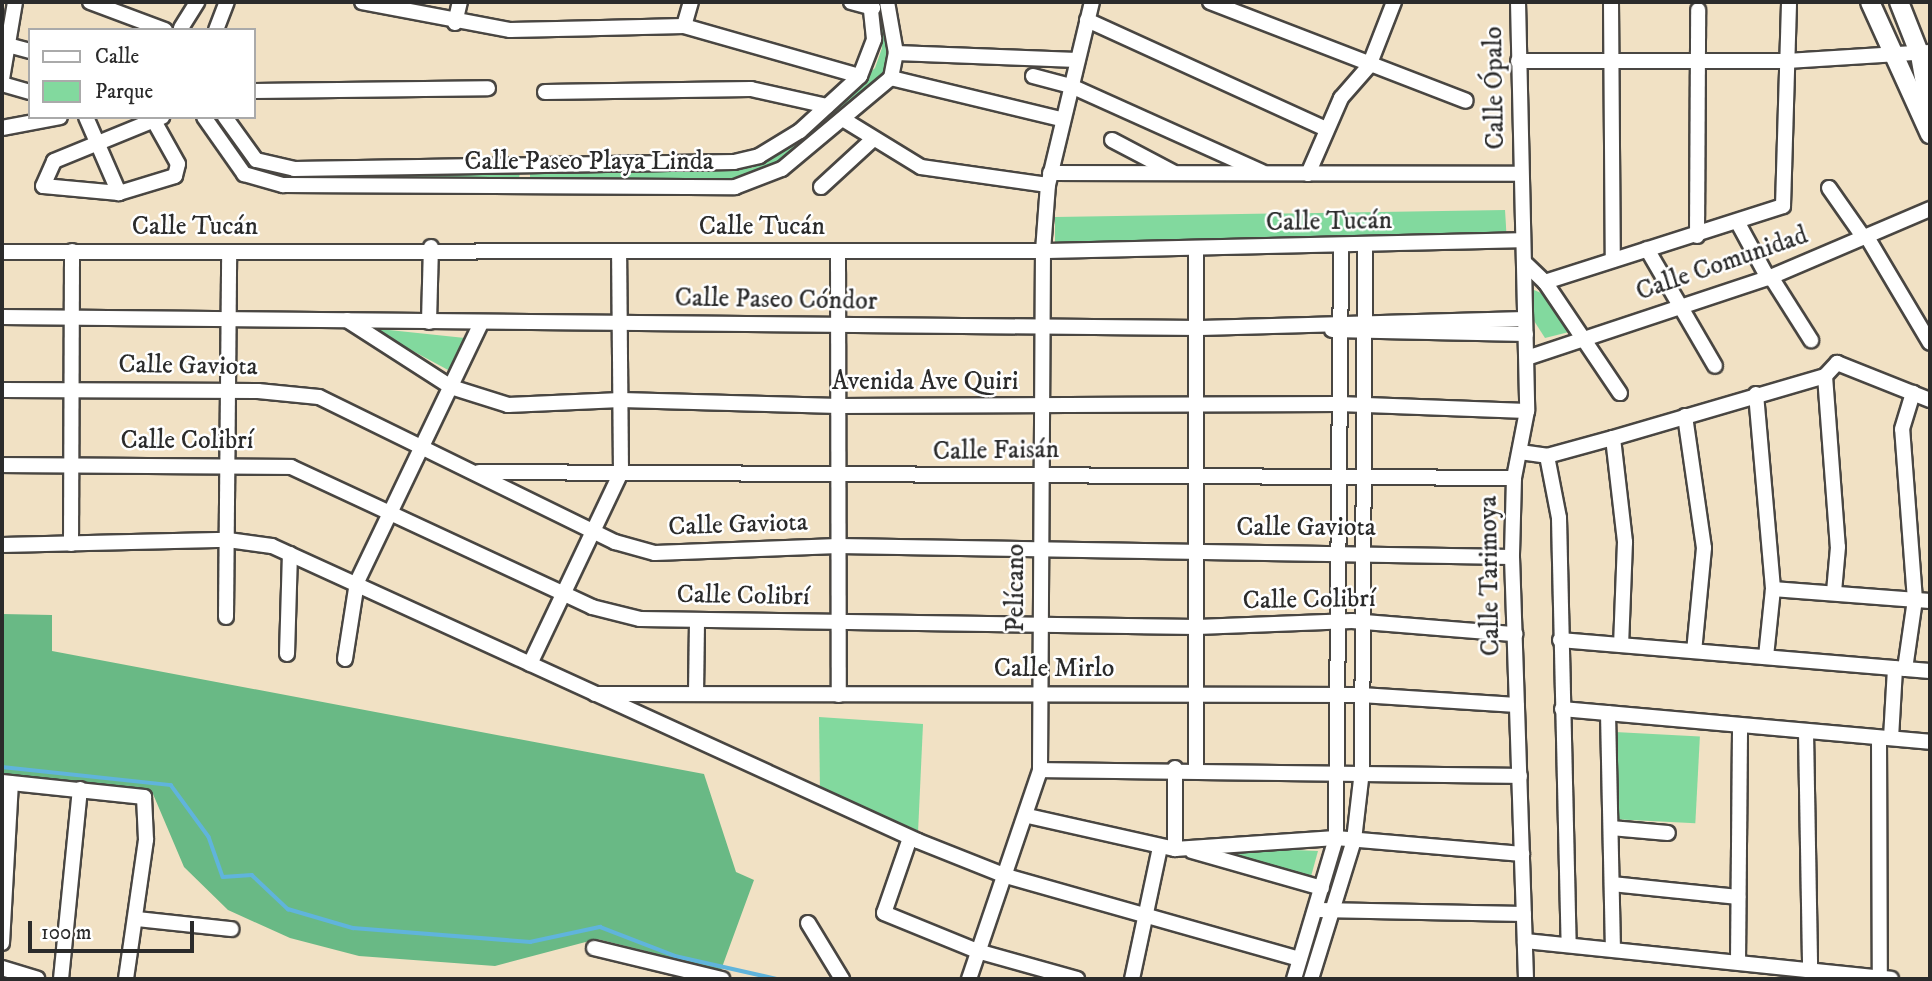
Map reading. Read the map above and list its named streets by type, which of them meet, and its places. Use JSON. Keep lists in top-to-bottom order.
{
  "streets": {
    "street": [
      "Calle Ópalo",
      "Calle Paseo Playa Linda",
      "Calle Tucán",
      "Calle Comunidad",
      "Calle Paseo Cóndor",
      "Calle Gaviota",
      "Avenida Ave Quiri",
      "Calle Colibrí",
      "Calle Faisán",
      "Calle Tarimoya",
      "Pelícano",
      "Calle Mirlo"
    ]
  },
  "crossings": [
    ["Calle Ópalo", "Calle Tarimoya"],
    ["Calle Tucán", "Calle Tarimoya"],
    ["Calle Tucán", "Pelícano"],
    ["Calle Comunidad", "Calle Tarimoya"],
    ["Calle Paseo Cóndor", "Avenida Ave Quiri"],
    ["Calle Paseo Cóndor", "Calle Tarimoya"],
    ["Calle Paseo Cóndor", "Pelícano"],
    ["Calle Gaviota", "Calle Faisán"],
    ["Calle Gaviota", "Calle Tarimoya"],
    ["Calle Gaviota", "Pelícano"],
    ["Avenida Ave Quiri", "Calle Tarimoya"],
    ["Avenida Ave Quiri", "Pelícano"],
    ["Calle Colibrí", "Calle Tarimoya"],
    ["Calle Colibrí", "Pelícano"],
    ["Calle Faisán", "Calle Tarimoya"],
    ["Calle Faisán", "Pelícano"],
    ["Calle Tarimoya", "Calle Mirlo"],
    ["Pelícano", "Calle Mirlo"]
  ],
  "legend": ["Calle", "Parque"],
  "scale_bar": "100 m"
}
